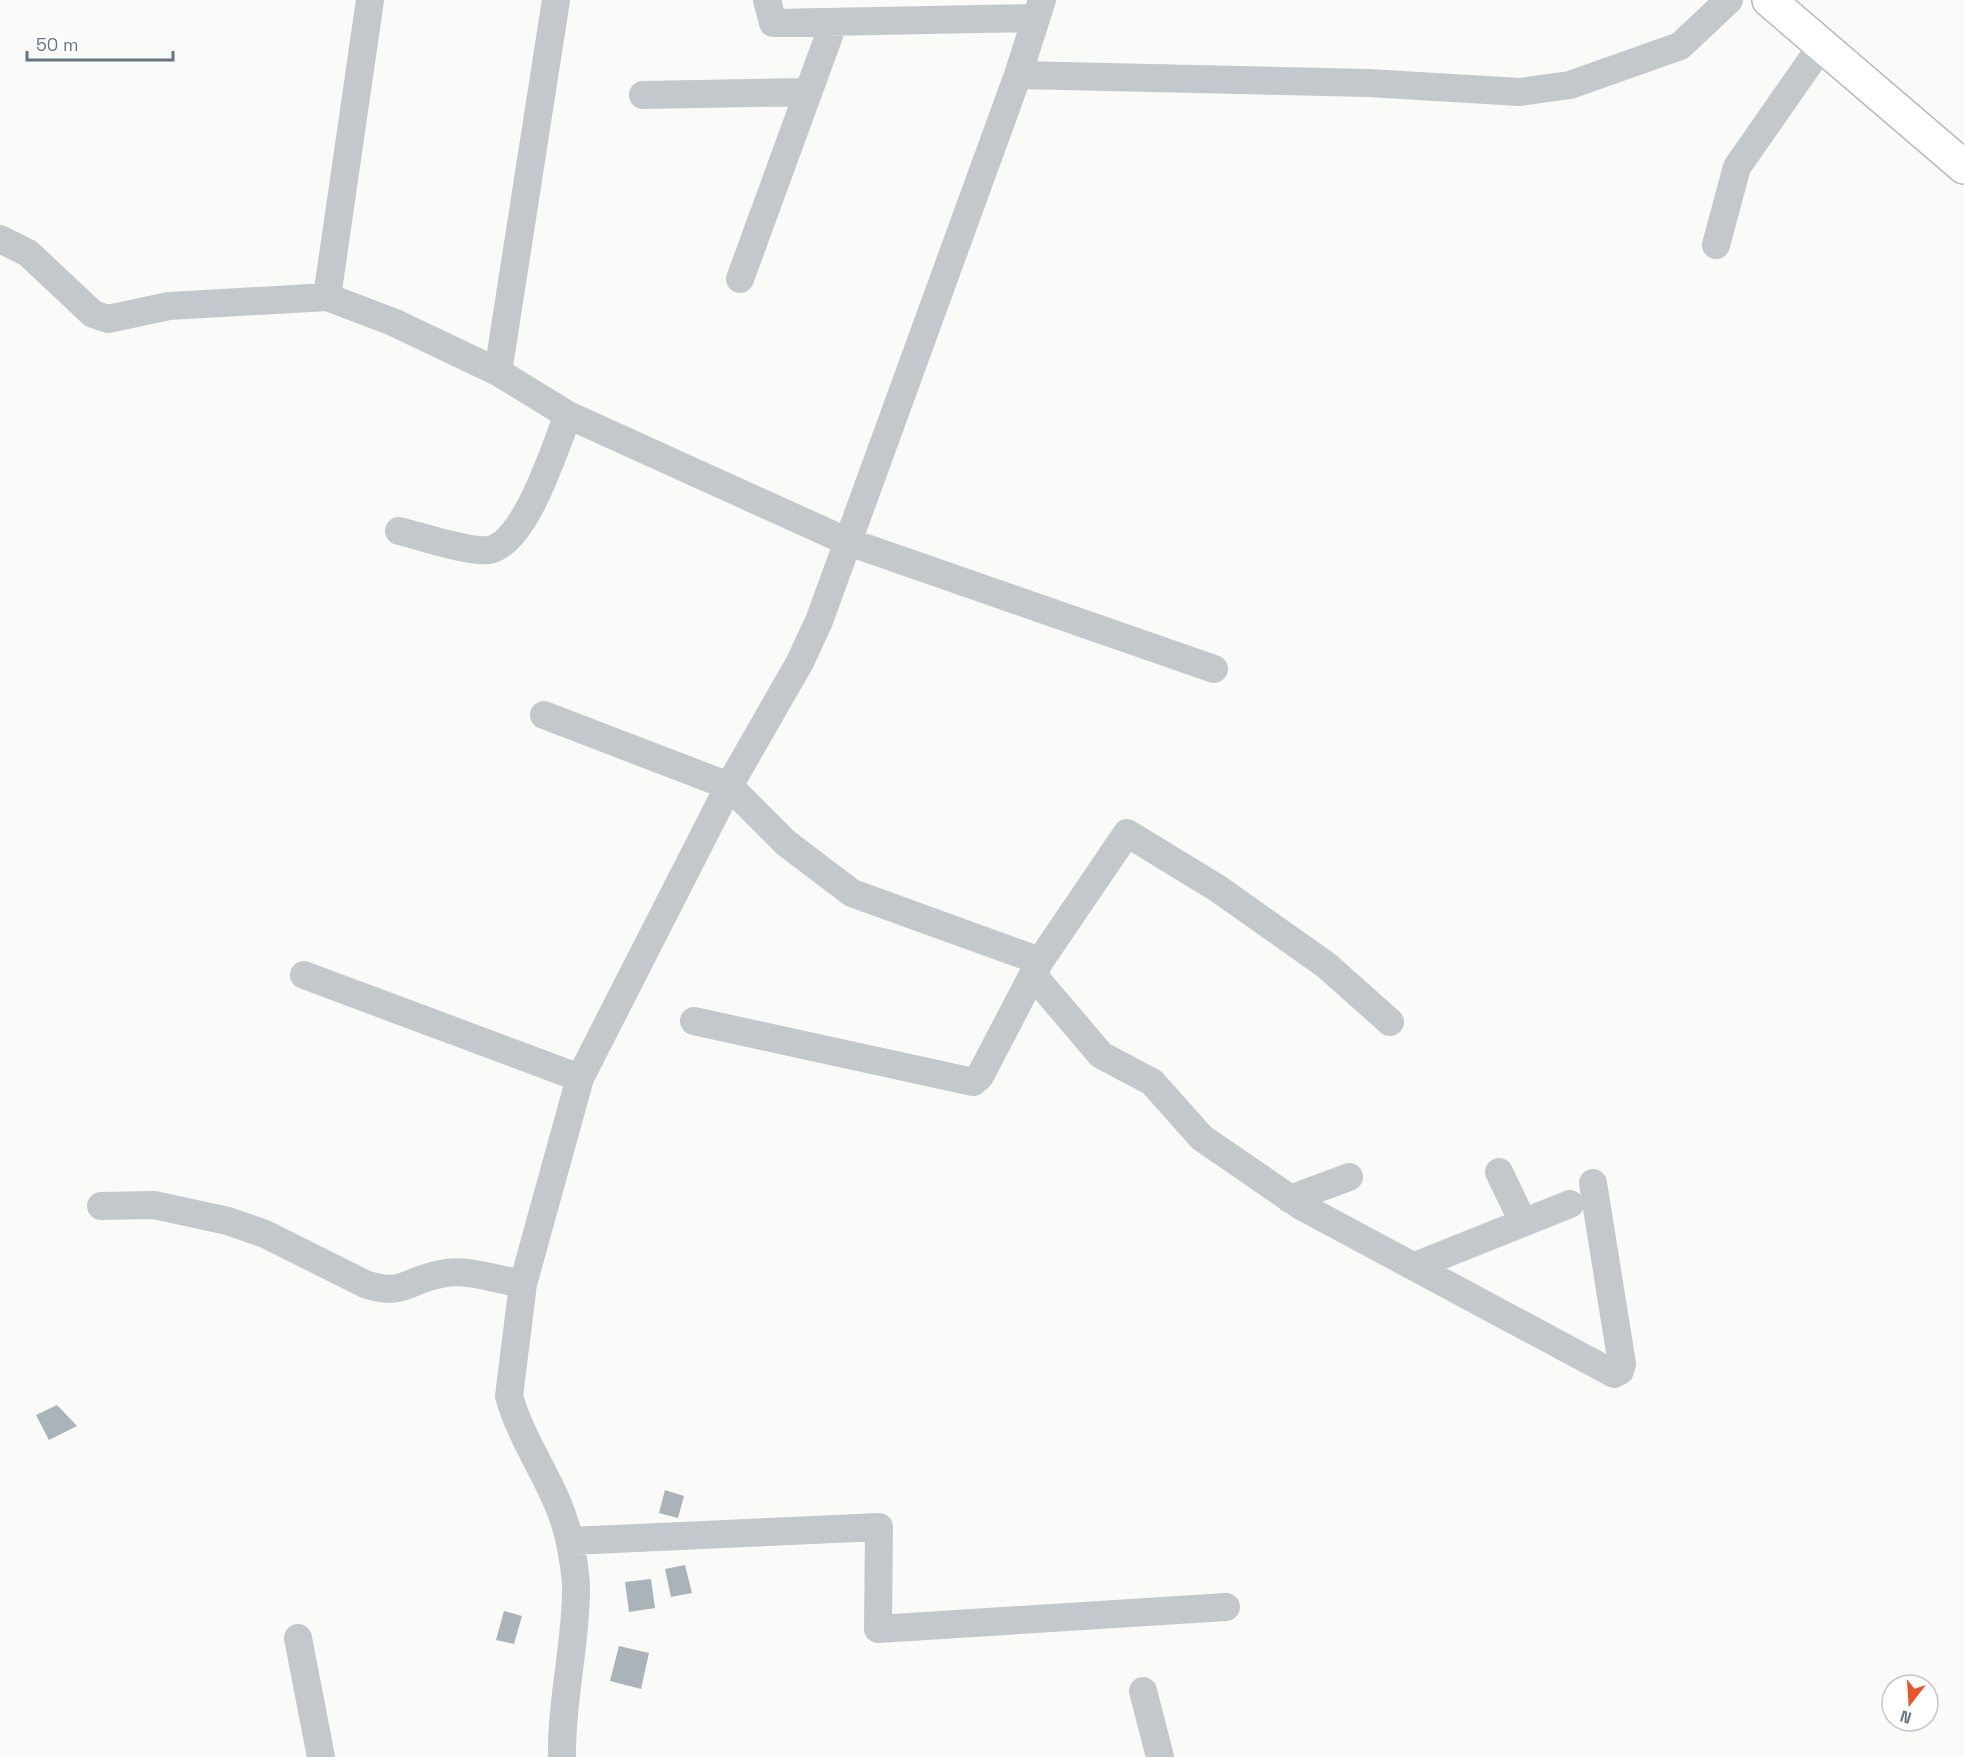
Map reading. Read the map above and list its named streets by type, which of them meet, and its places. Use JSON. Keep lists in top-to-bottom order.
{
  "scale_bar": "50 m",
  "north": "bottom"
}
